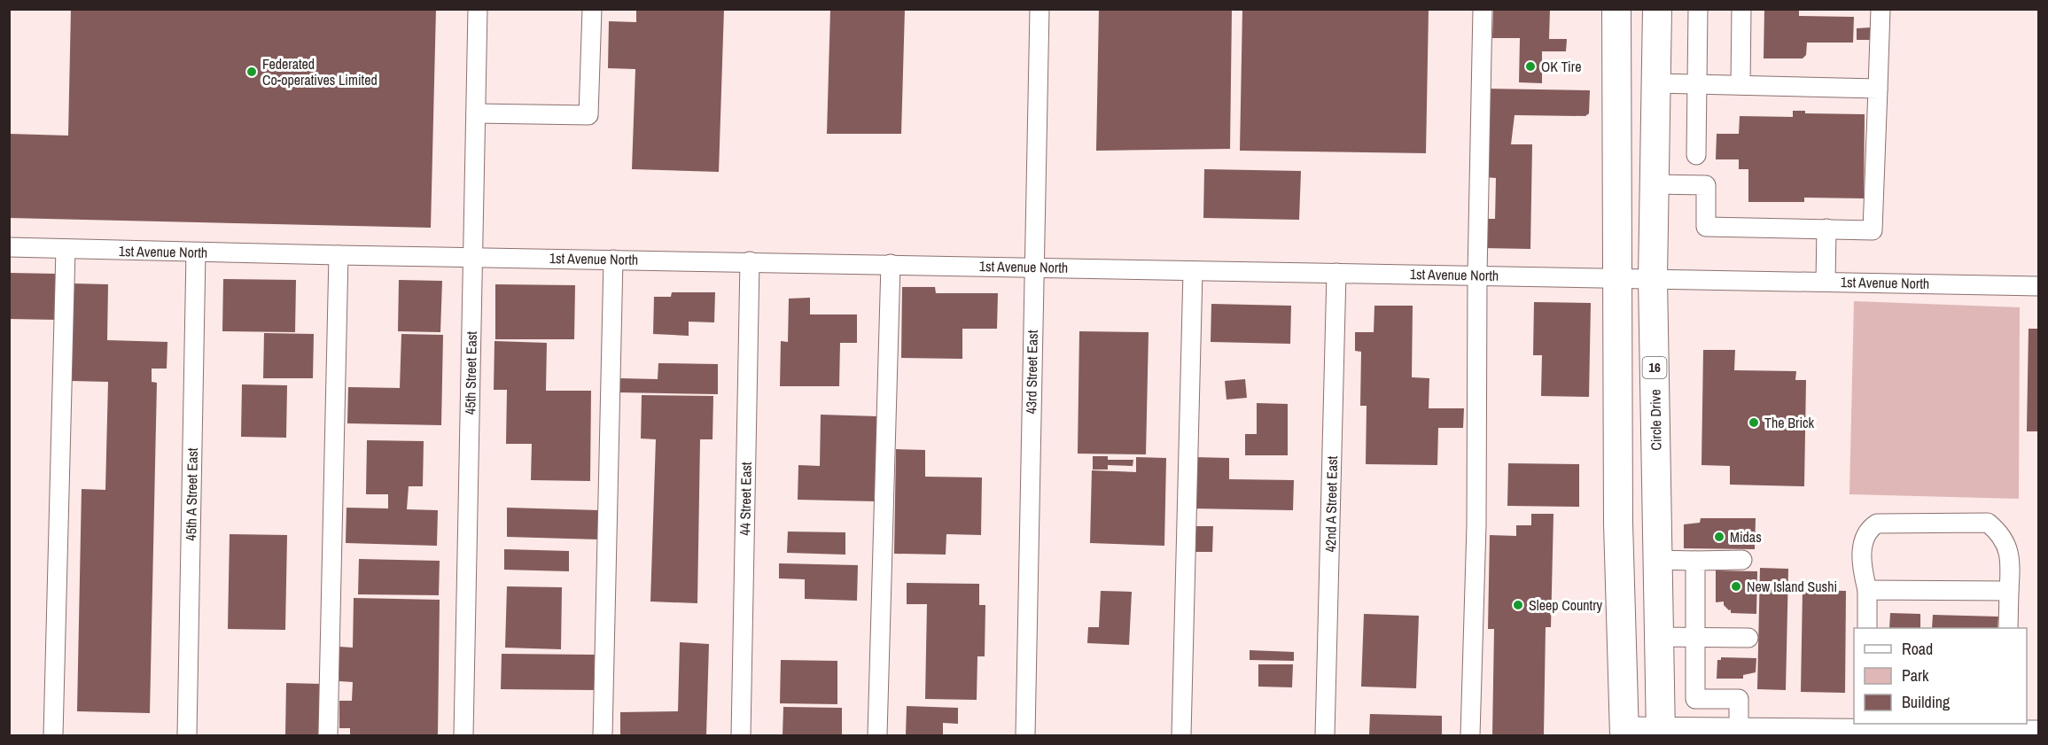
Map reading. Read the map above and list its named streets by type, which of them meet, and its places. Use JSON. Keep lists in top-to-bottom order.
{
  "streets": {
    "highway": ["16", "Circle Drive"],
    "street": [
      "1st Avenue North",
      "43rd Street East",
      "45th Street East",
      "45th A Street East",
      "44 Street East",
      "42nd A Street East"
    ]
  },
  "crossings": [
    ["1st Avenue North", "43rd Street East"],
    ["1st Avenue North", "45th Street East"],
    ["1st Avenue North", "Circle Drive"],
    ["1st Avenue North", "45th A Street East"],
    ["1st Avenue North", "44 Street East"],
    ["1st Avenue North", "42nd A Street East"]
  ],
  "places": [
    "OK Tire",
    "Federated Co-operatives Limited",
    "The Brick",
    "Midas",
    "New Island Sushi",
    "Sleep Country"
  ],
  "legend": ["Road", "Park", "Building"]
}
